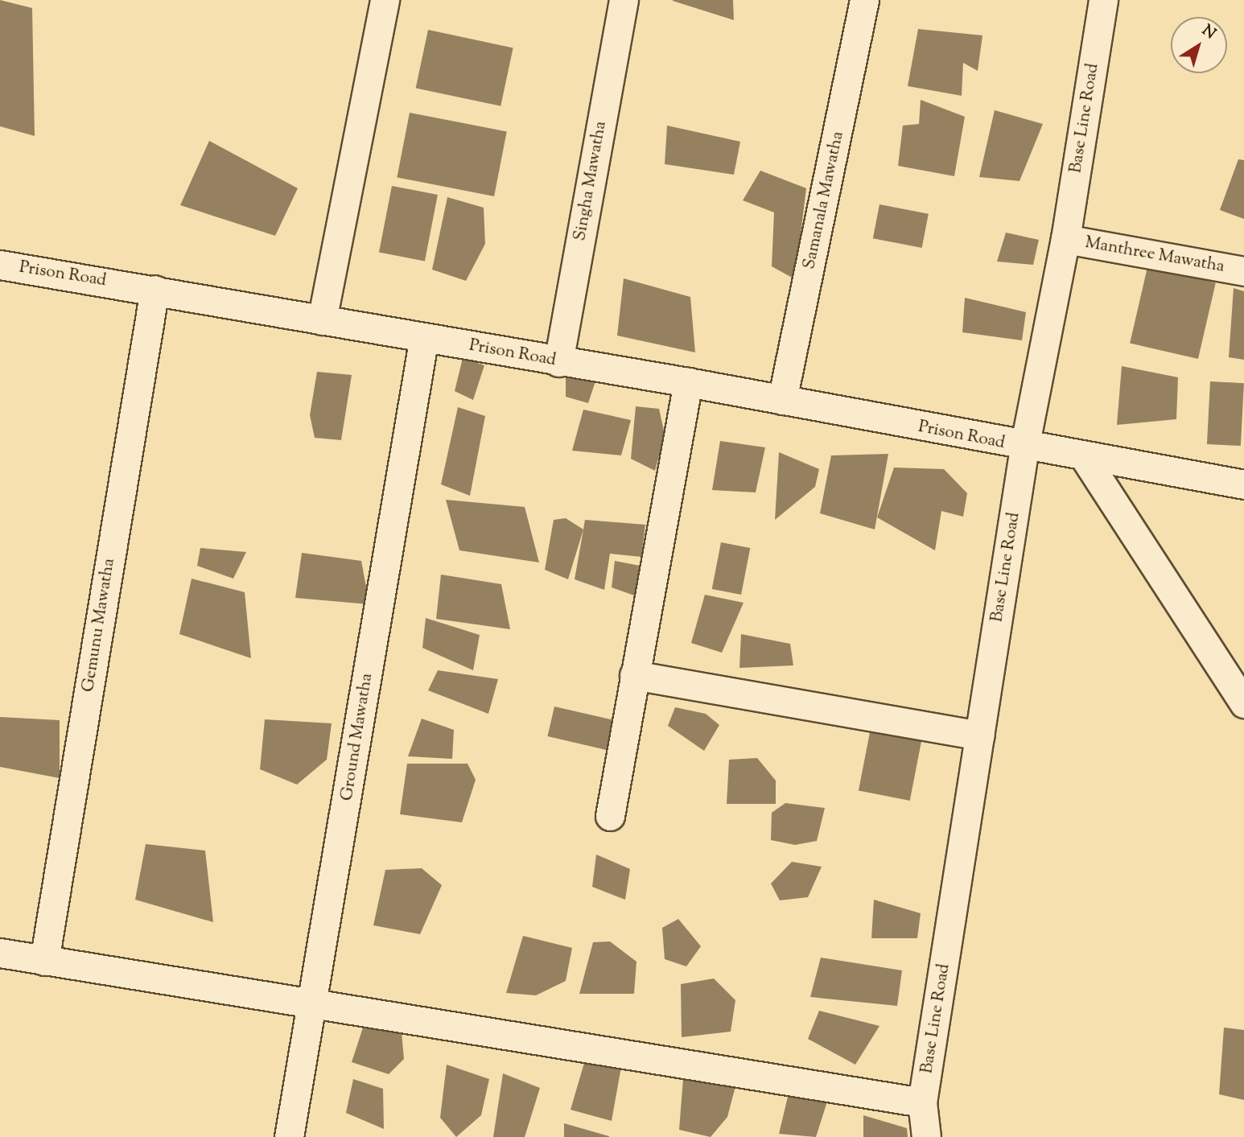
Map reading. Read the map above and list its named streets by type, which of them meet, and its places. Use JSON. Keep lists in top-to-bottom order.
{
  "streets": {
    "street": [
      "Base Line Road",
      "Singha Mawatha",
      "Samanala Mawatha",
      "Manthree Mawatha",
      "Prison Road",
      "Gemunu Mawatha",
      "Ground Mawatha"
    ]
  },
  "crossings": [
    ["Base Line Road", "Manthree Mawatha"],
    ["Base Line Road", "Prison Road"],
    ["Singha Mawatha", "Prison Road"],
    ["Samanala Mawatha", "Prison Road"],
    ["Prison Road", "Gemunu Mawatha"],
    ["Prison Road", "Ground Mawatha"]
  ],
  "north": "top right"
}
